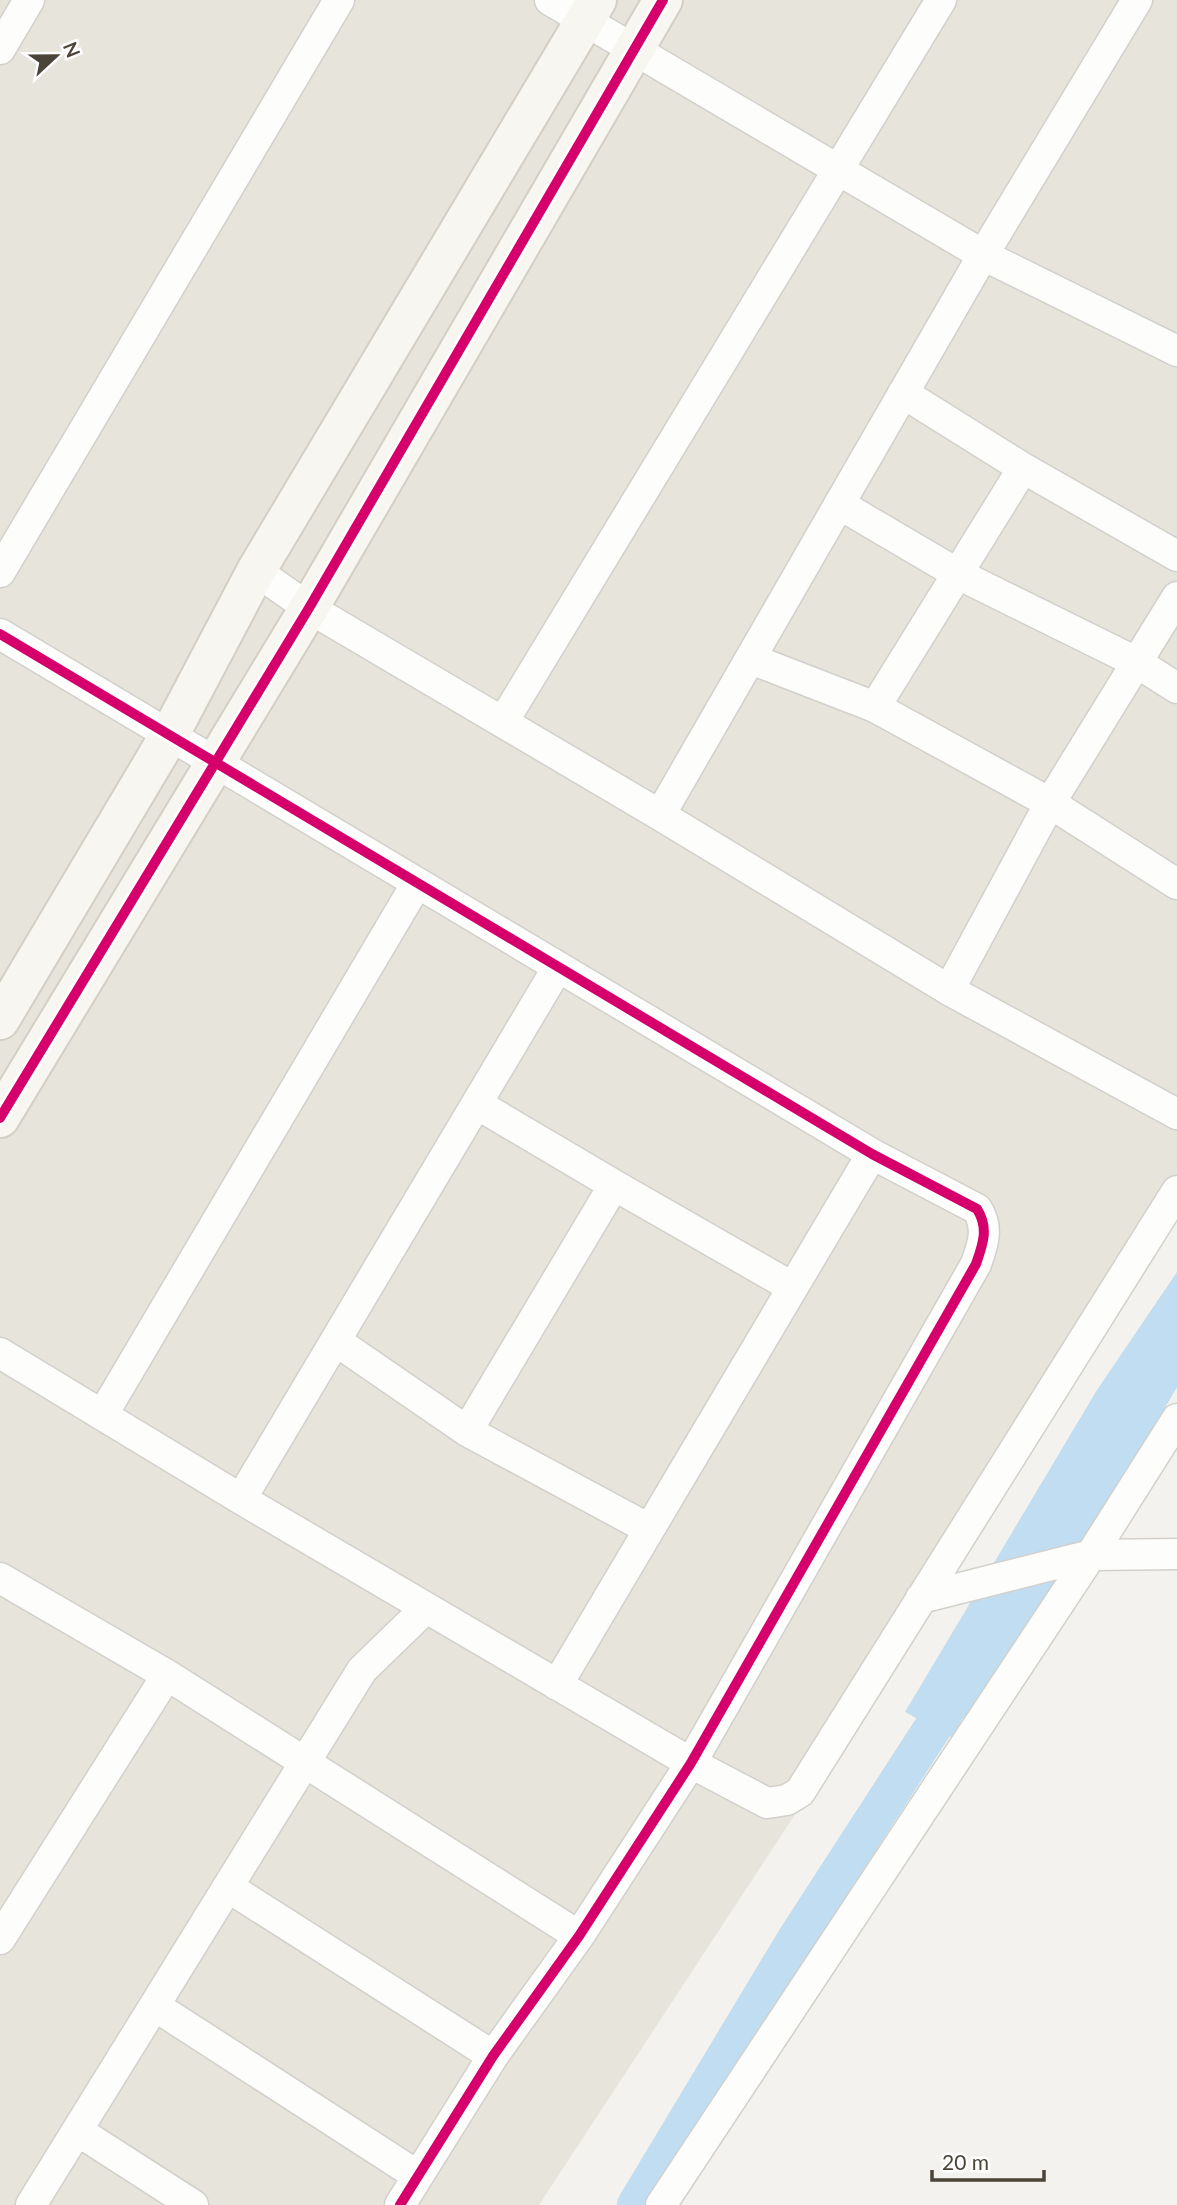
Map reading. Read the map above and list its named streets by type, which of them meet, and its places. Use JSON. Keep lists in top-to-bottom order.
{
  "scale_bar": "20 m",
  "north": "right"
}
